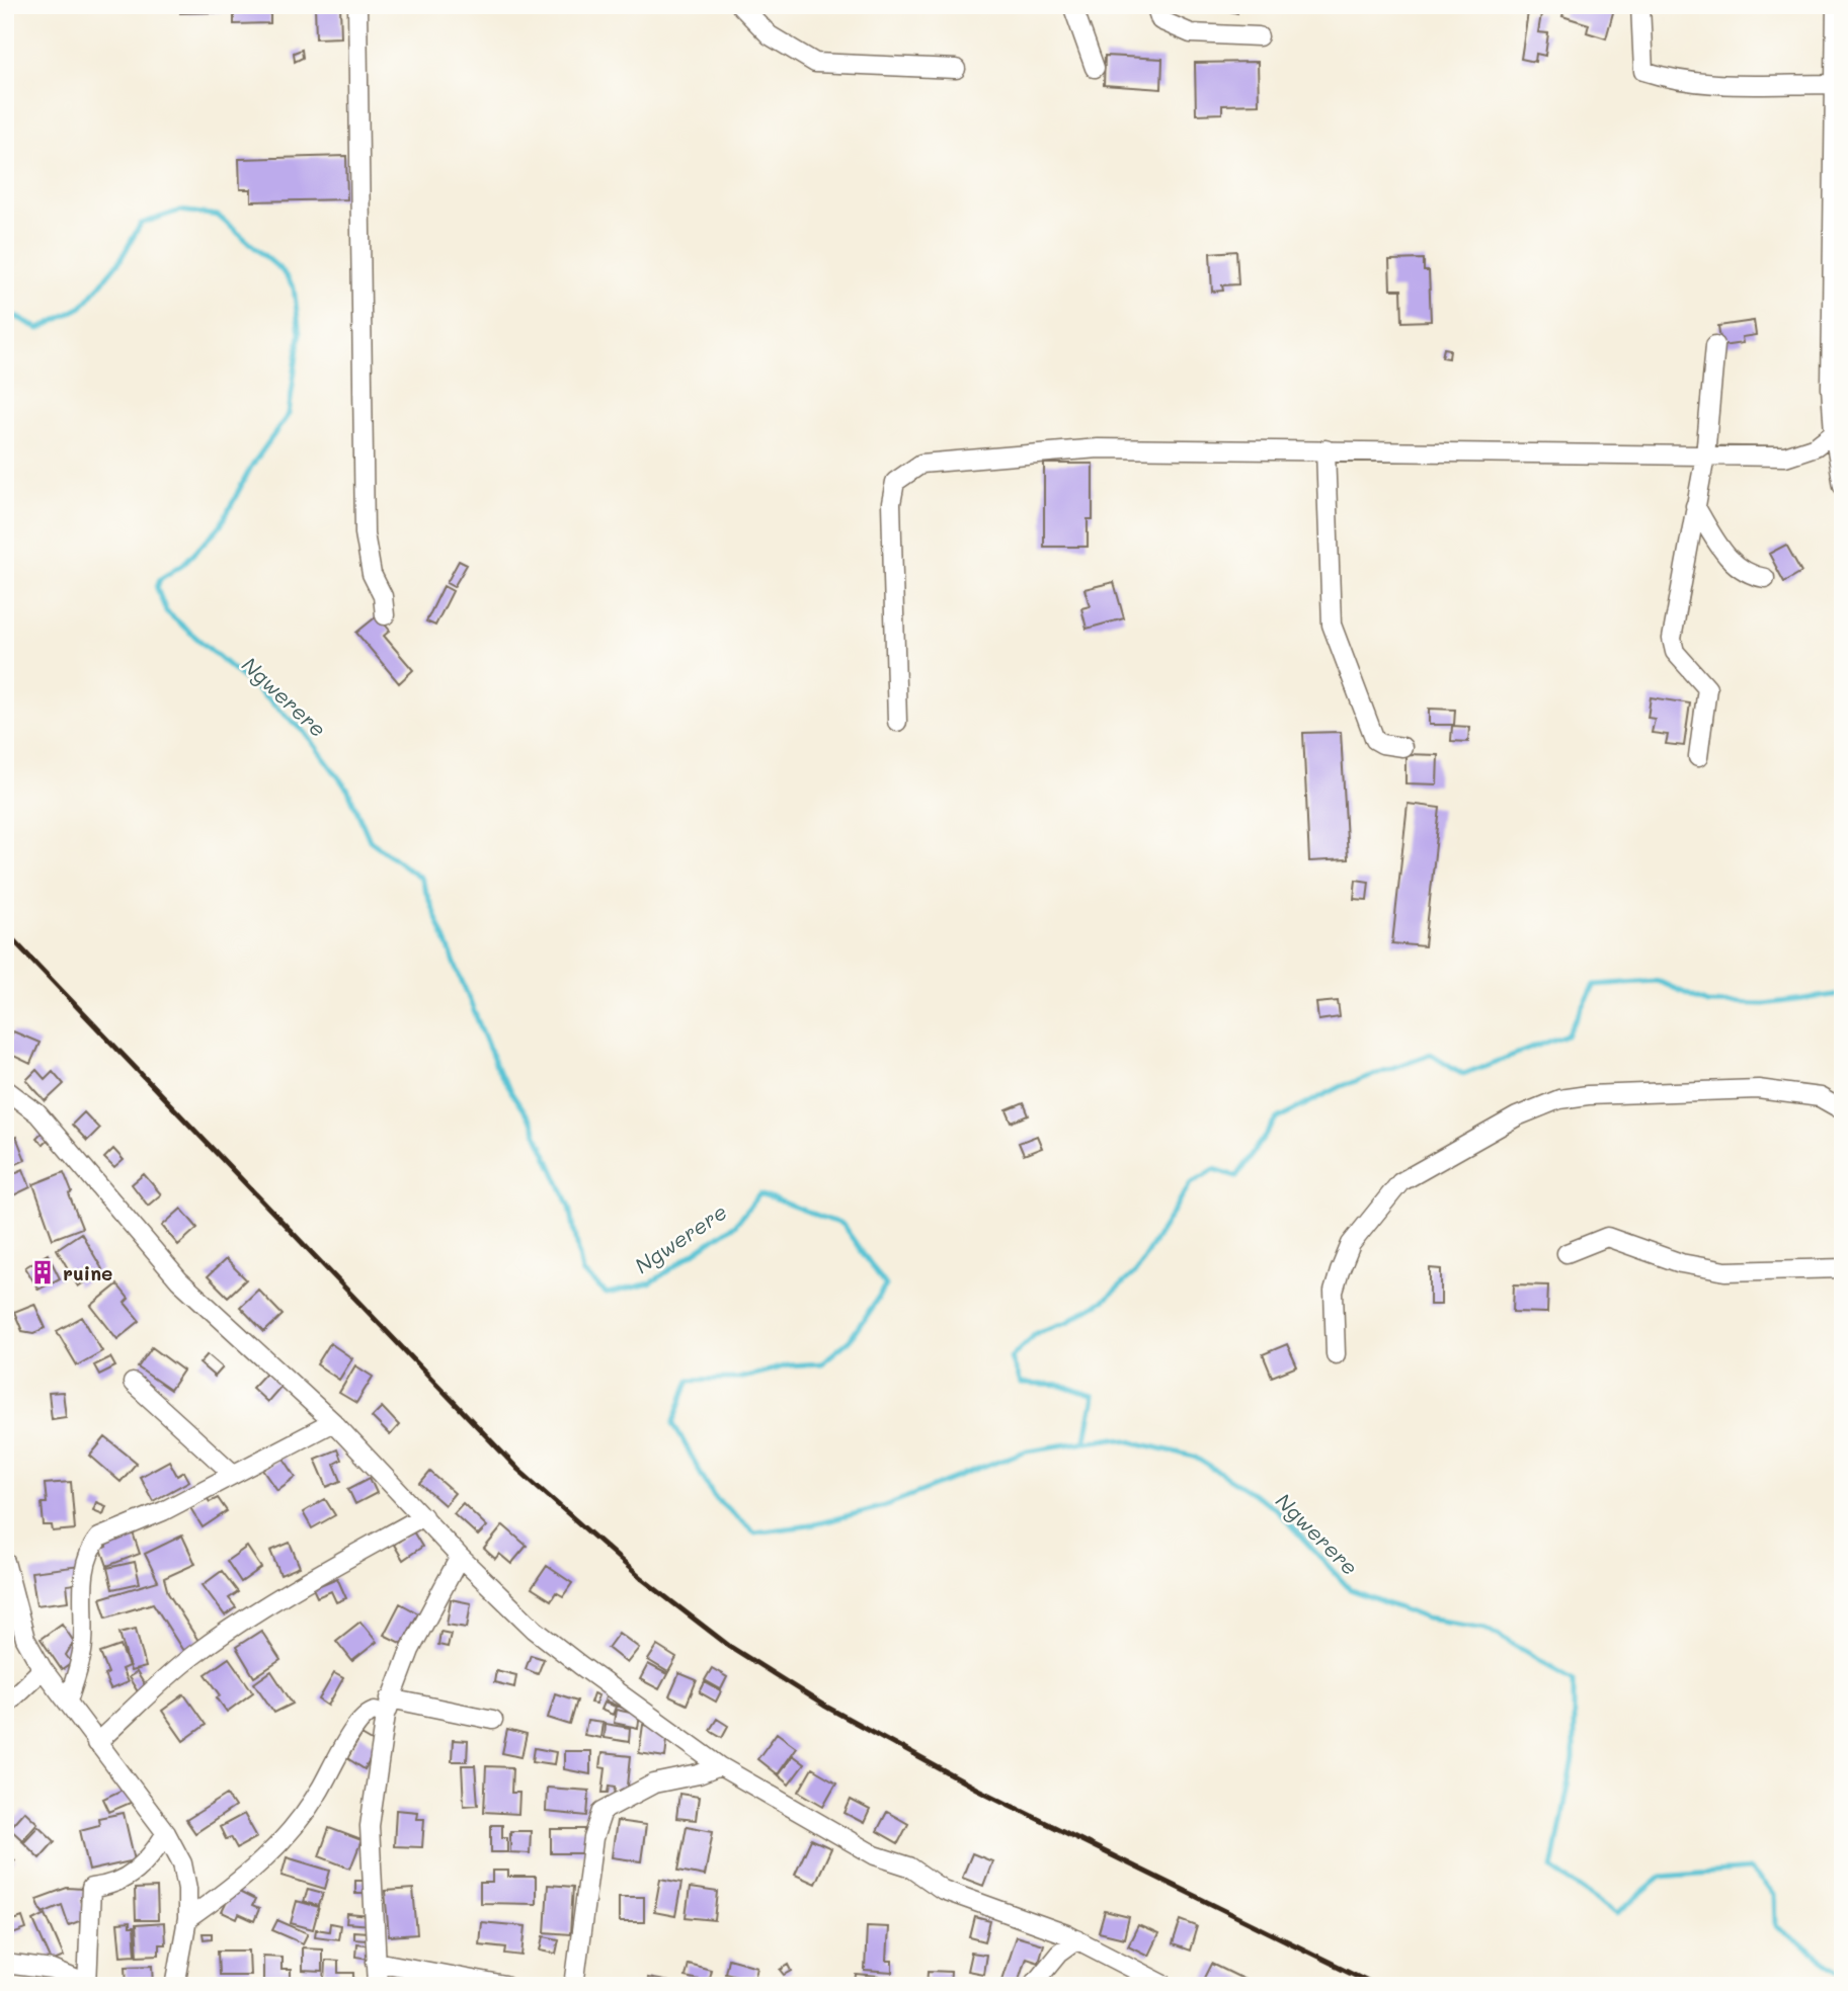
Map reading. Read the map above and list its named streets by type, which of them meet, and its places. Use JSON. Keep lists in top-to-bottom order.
{
  "water": ["Ngwerere"],
  "places": {
    "building": ["ruine"]
  }
}
